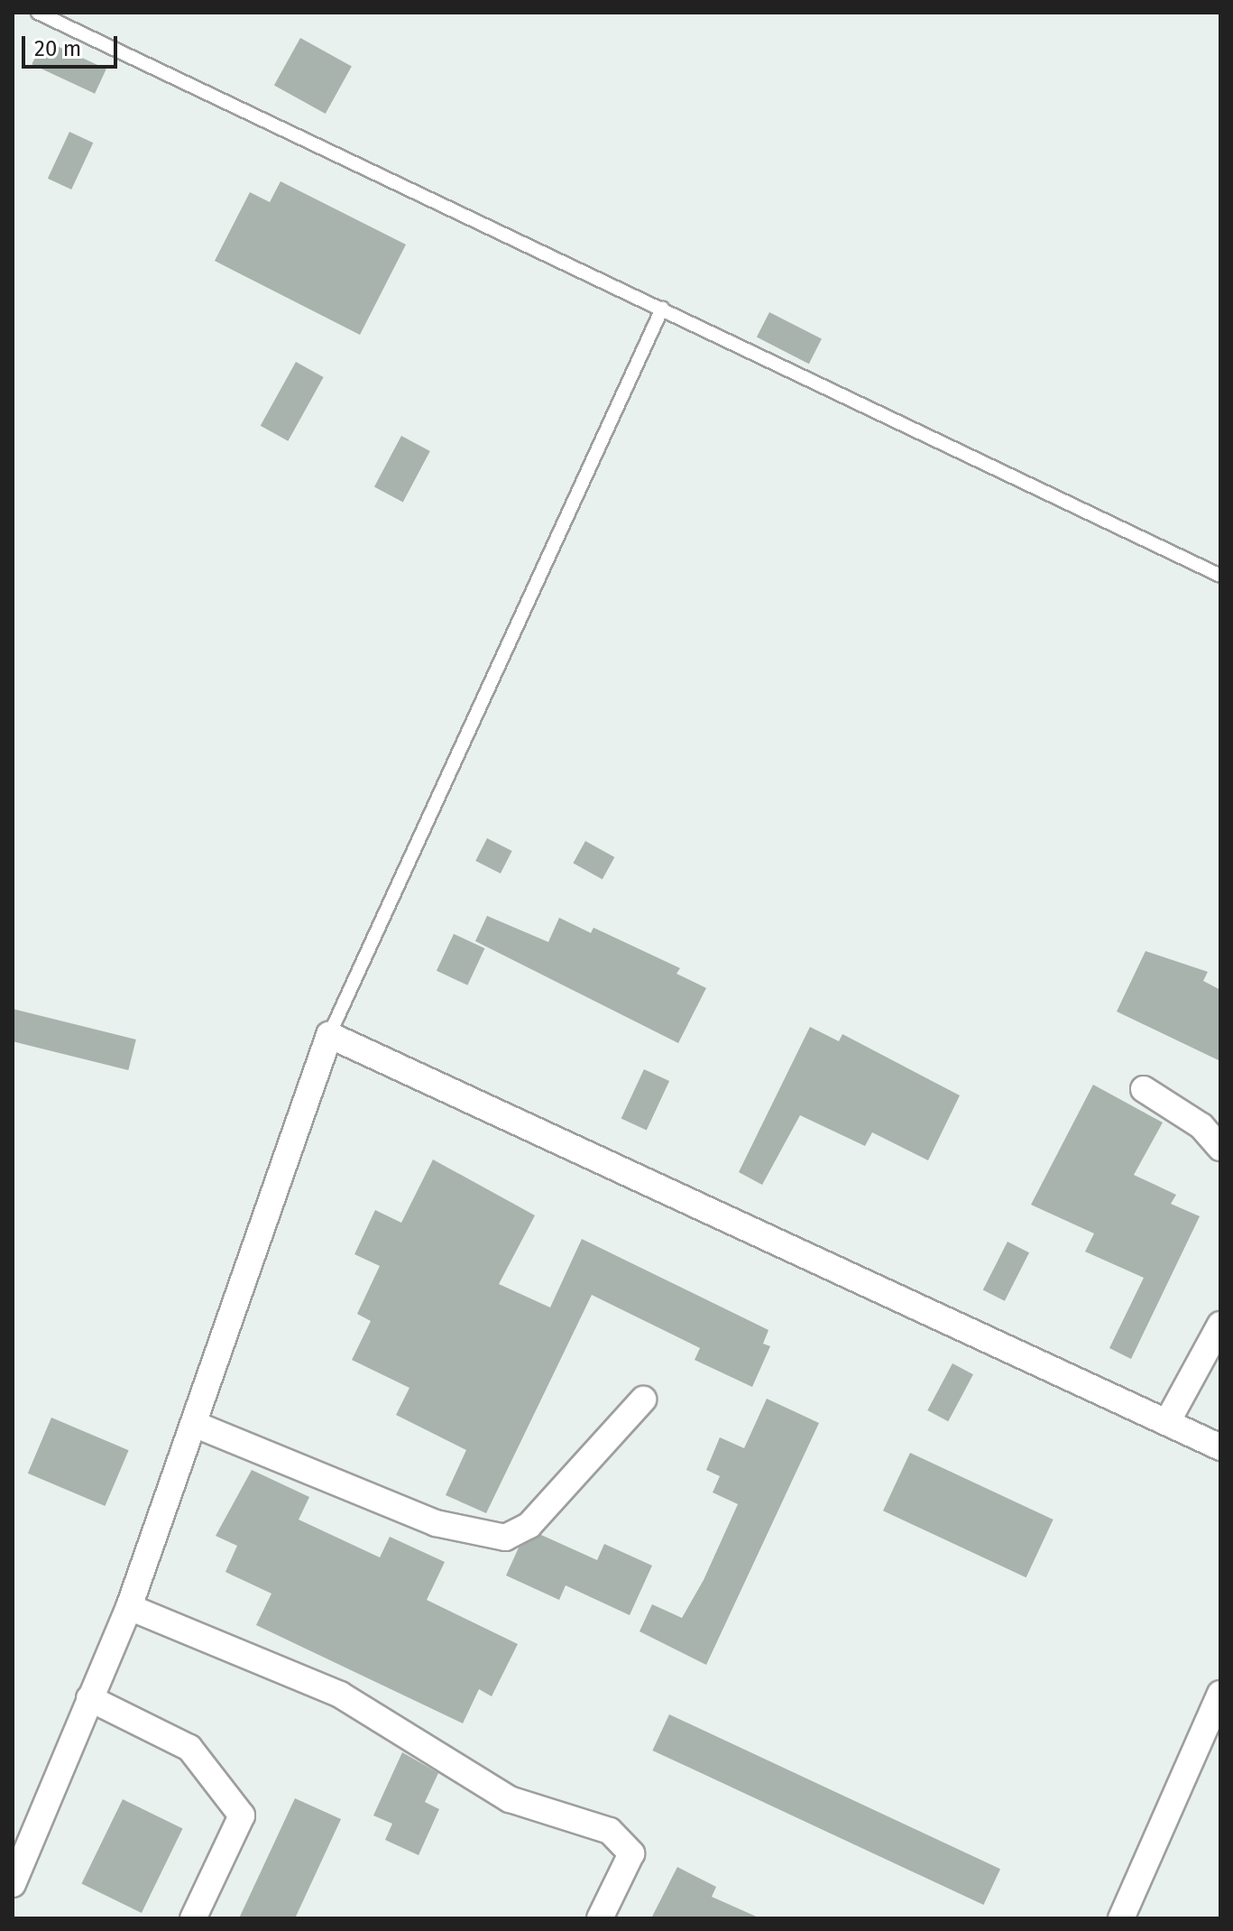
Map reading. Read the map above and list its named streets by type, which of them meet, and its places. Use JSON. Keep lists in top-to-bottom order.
{
  "scale_bar": "20 m"
}
